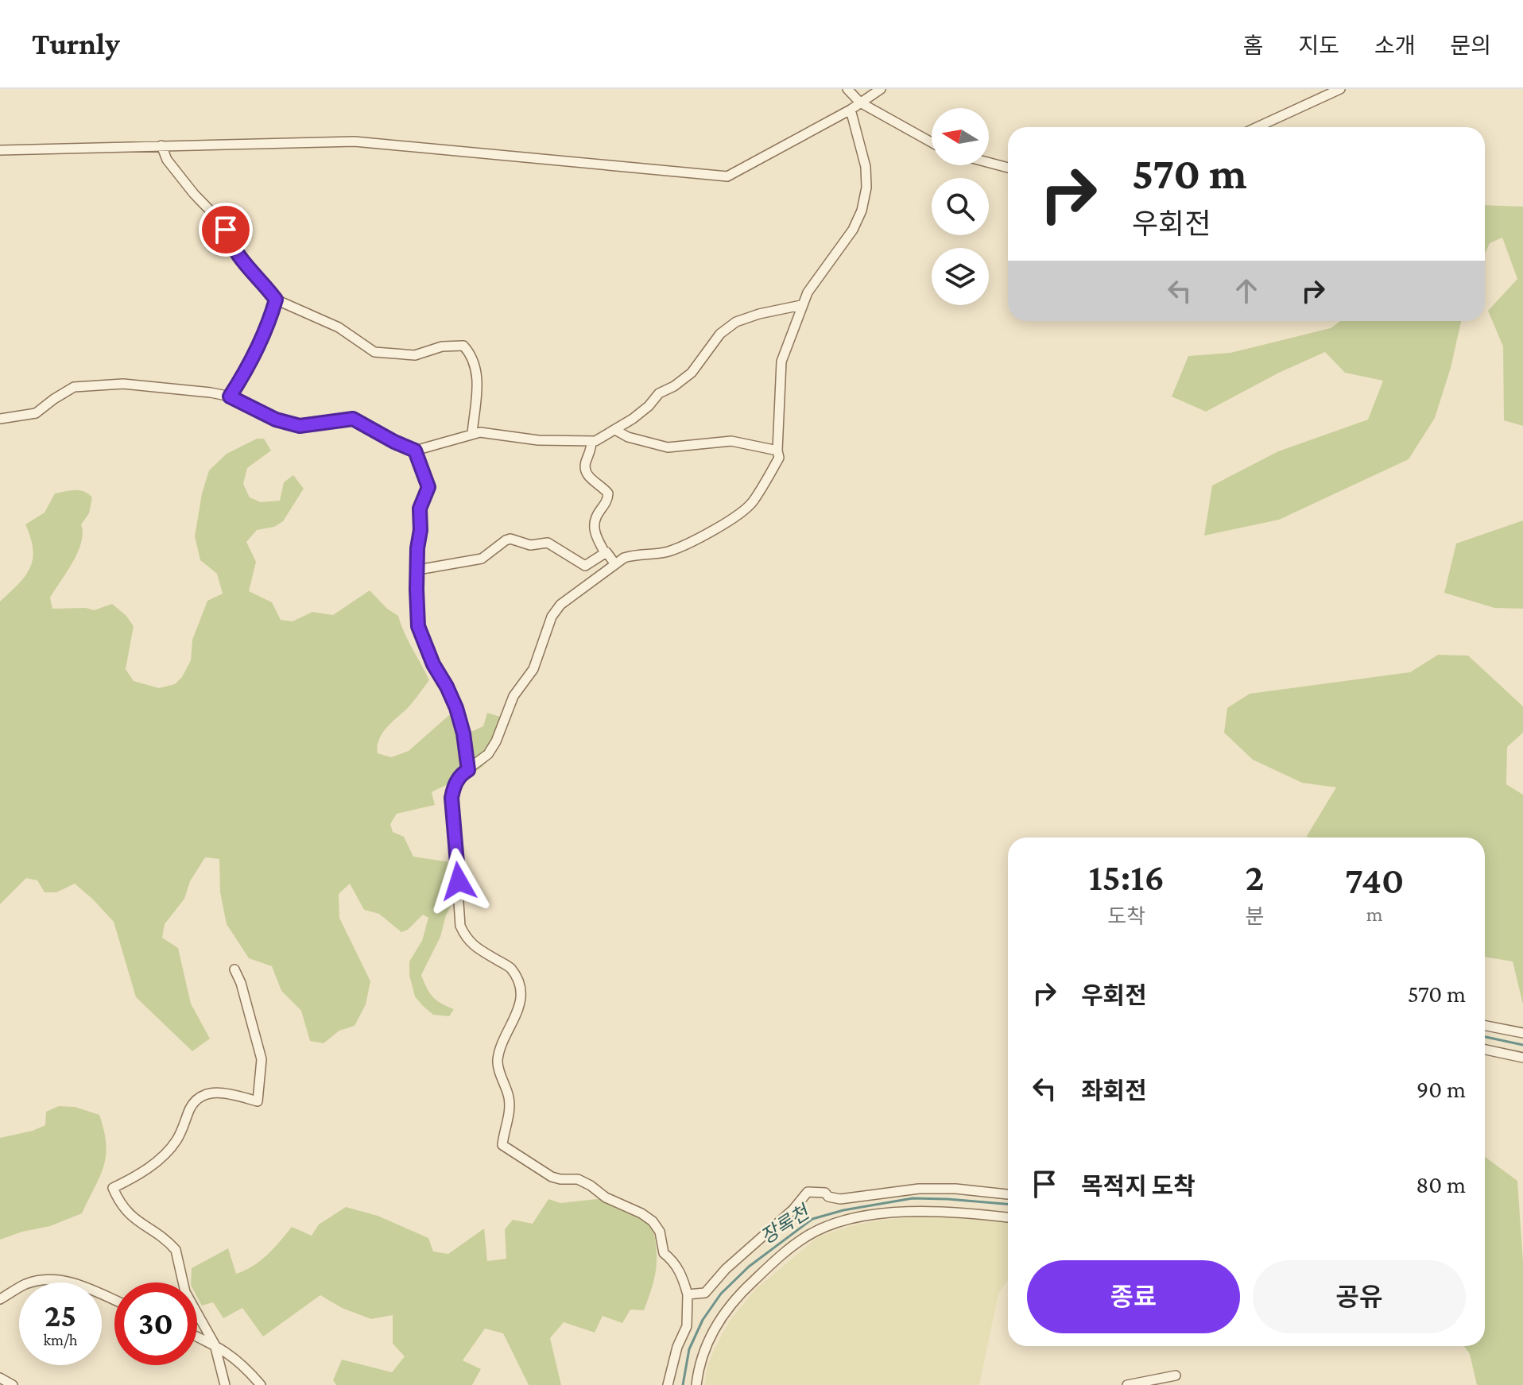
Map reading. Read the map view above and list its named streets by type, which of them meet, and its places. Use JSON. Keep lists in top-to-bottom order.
{
  "water": ["장록천"],
  "north": "left",
  "page": {
    "header": "Turnly",
    "nav": [
      "홈",
      "지도",
      "소개",
      "문의"
    ],
    "turn": ["570 m", "우회전"],
    "eta": [
      "15:16",
      "도착",
      "2",
      "분",
      "740",
      "m"
    ],
    "list": [
      {
        "name": "우회전",
        "value": "570 m"
      },
      {
        "name": "좌회전",
        "value": "90 m"
      },
      {
        "name": "목적지 도착",
        "value": "80 m"
      }
    ],
    "buttons": ["종료", "공유"],
    "speed": "25 km/h",
    "limit": "30"
  }
}
